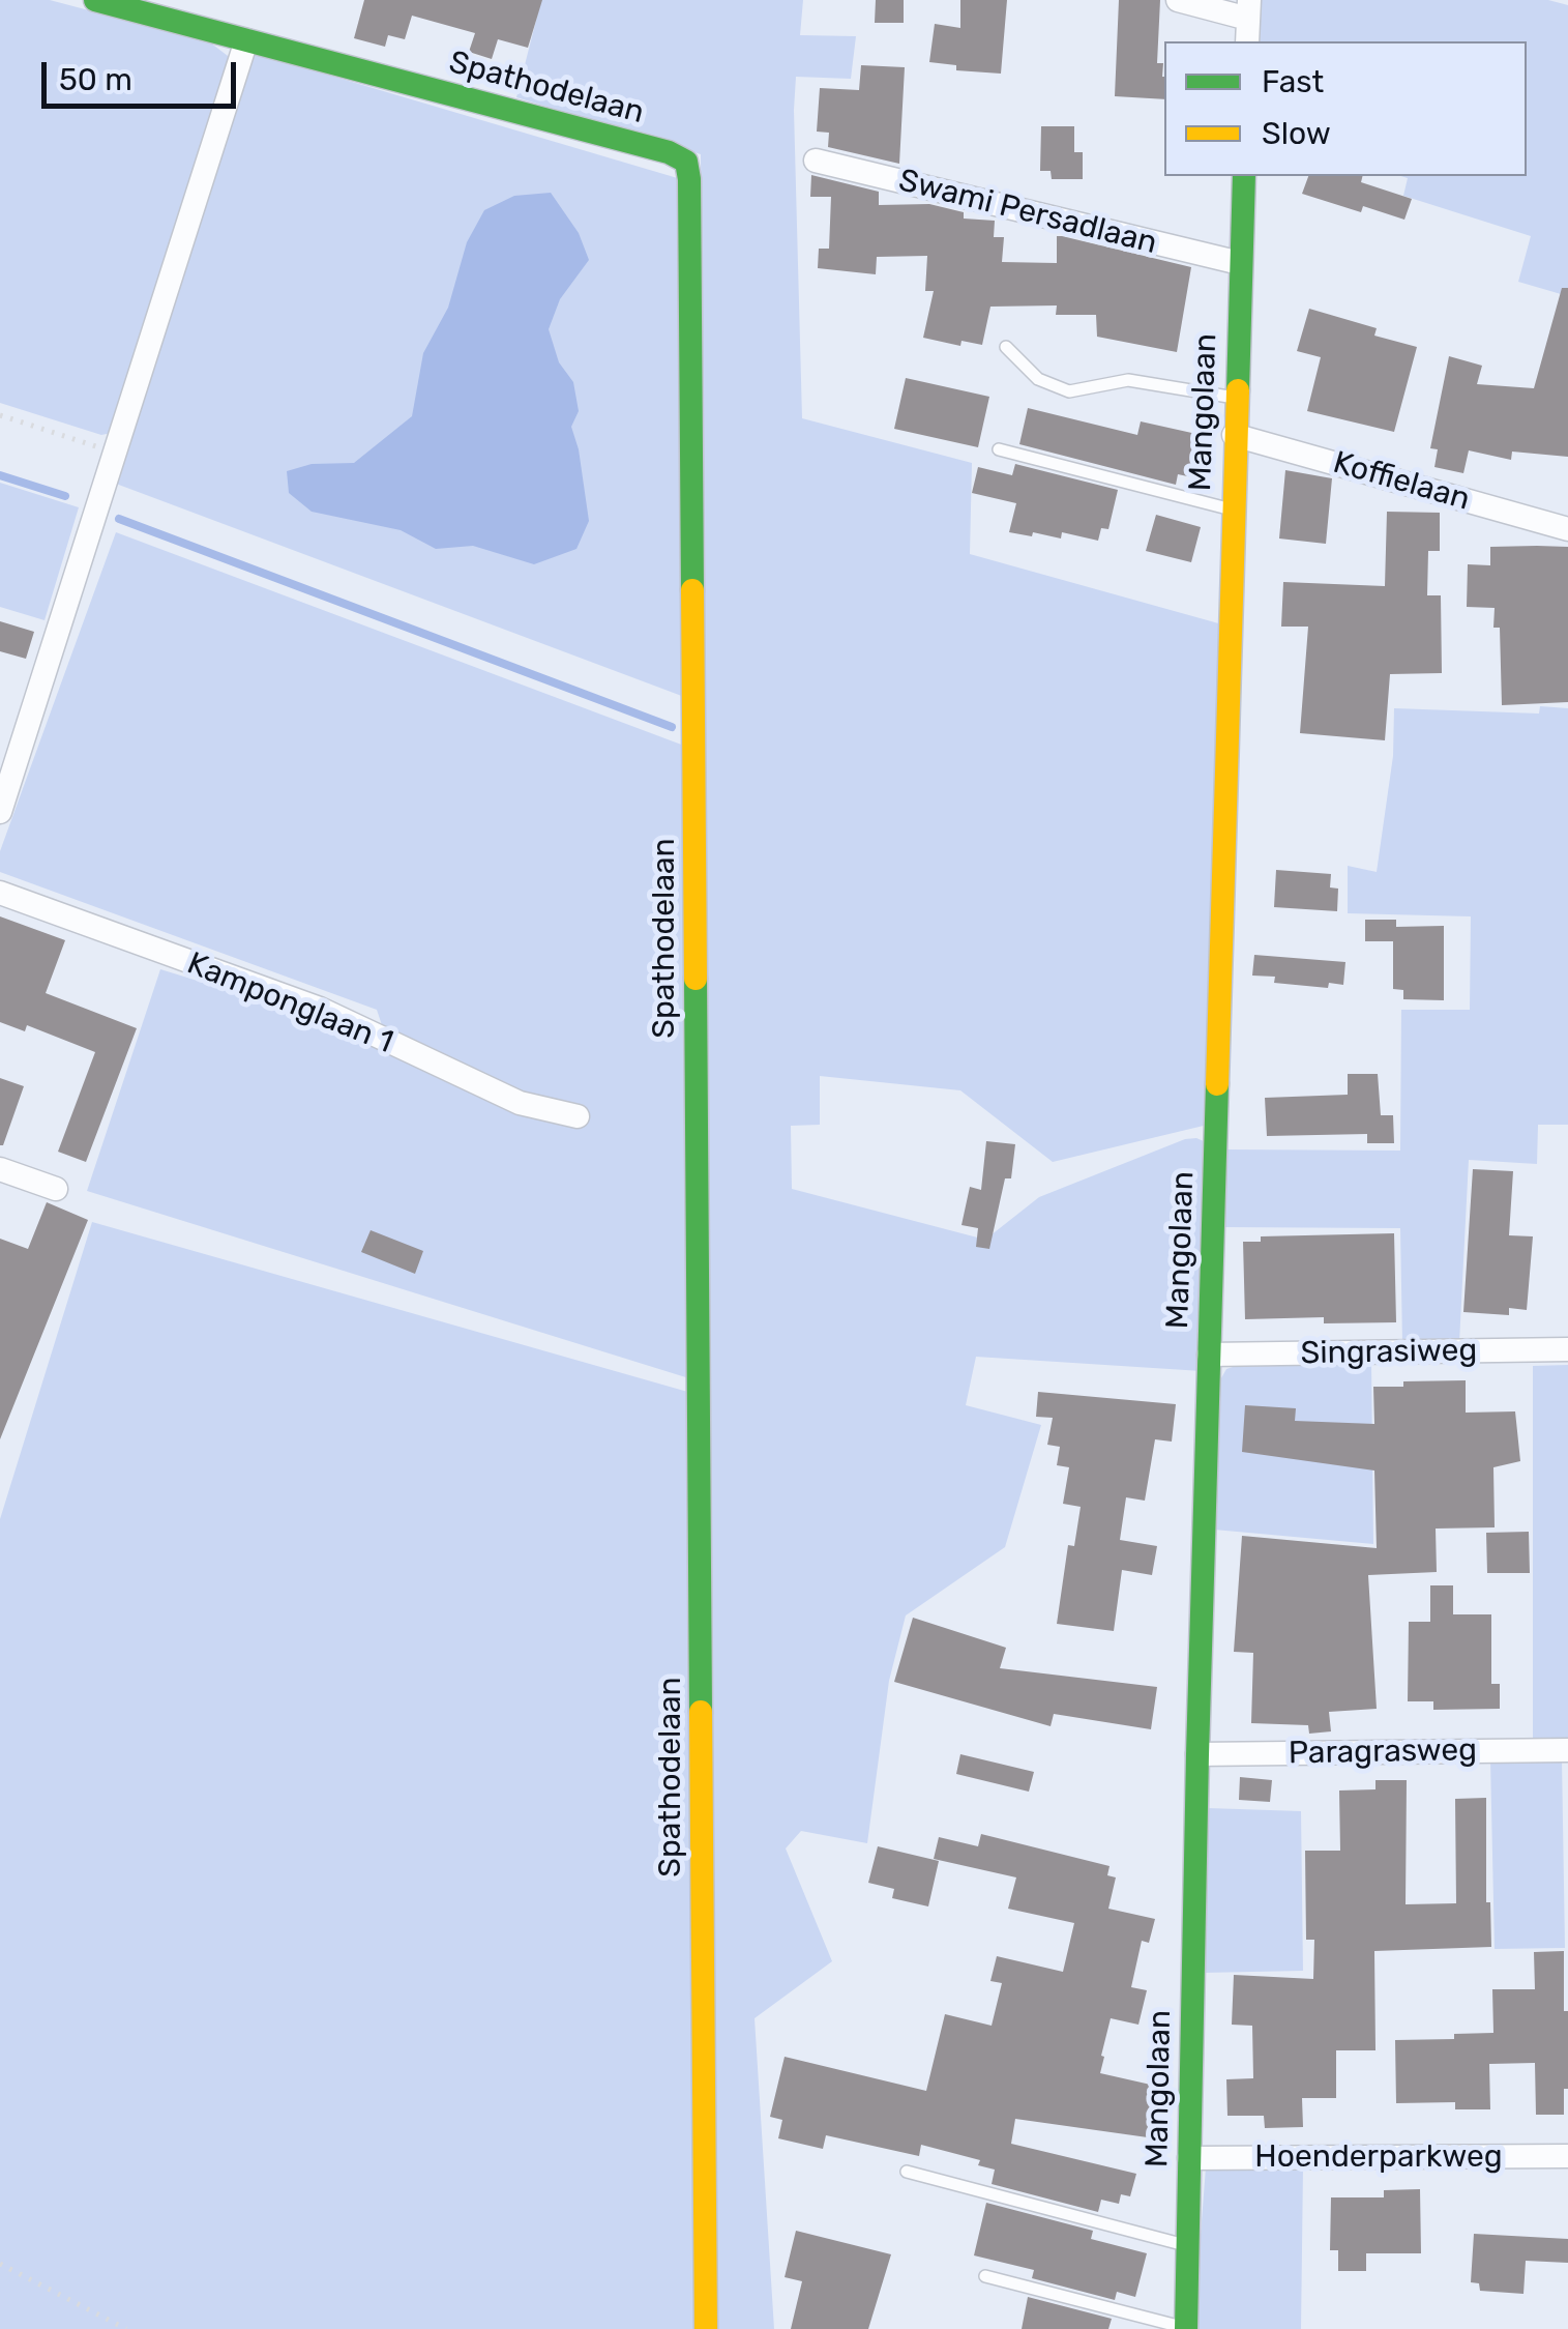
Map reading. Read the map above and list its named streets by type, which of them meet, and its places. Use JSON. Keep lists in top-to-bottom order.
{
  "streets": {
    "street": [
      "Spathodelaan",
      "Swami Persadlaan",
      "Mangolaan",
      "Koffielaan",
      "Kamponglaan 1",
      "Singrasiweg",
      "Paragrasweg",
      "Hoenderparkweg"
    ]
  },
  "crossings": [
    ["Swami Persadlaan", "Mangolaan"],
    ["Mangolaan", "Koffielaan"],
    ["Mangolaan", "Singrasiweg"],
    ["Mangolaan", "Paragrasweg"],
    ["Mangolaan", "Hoenderparkweg"]
  ],
  "legend": ["Fast", "Slow"],
  "scale_bar": "50 m"
}
